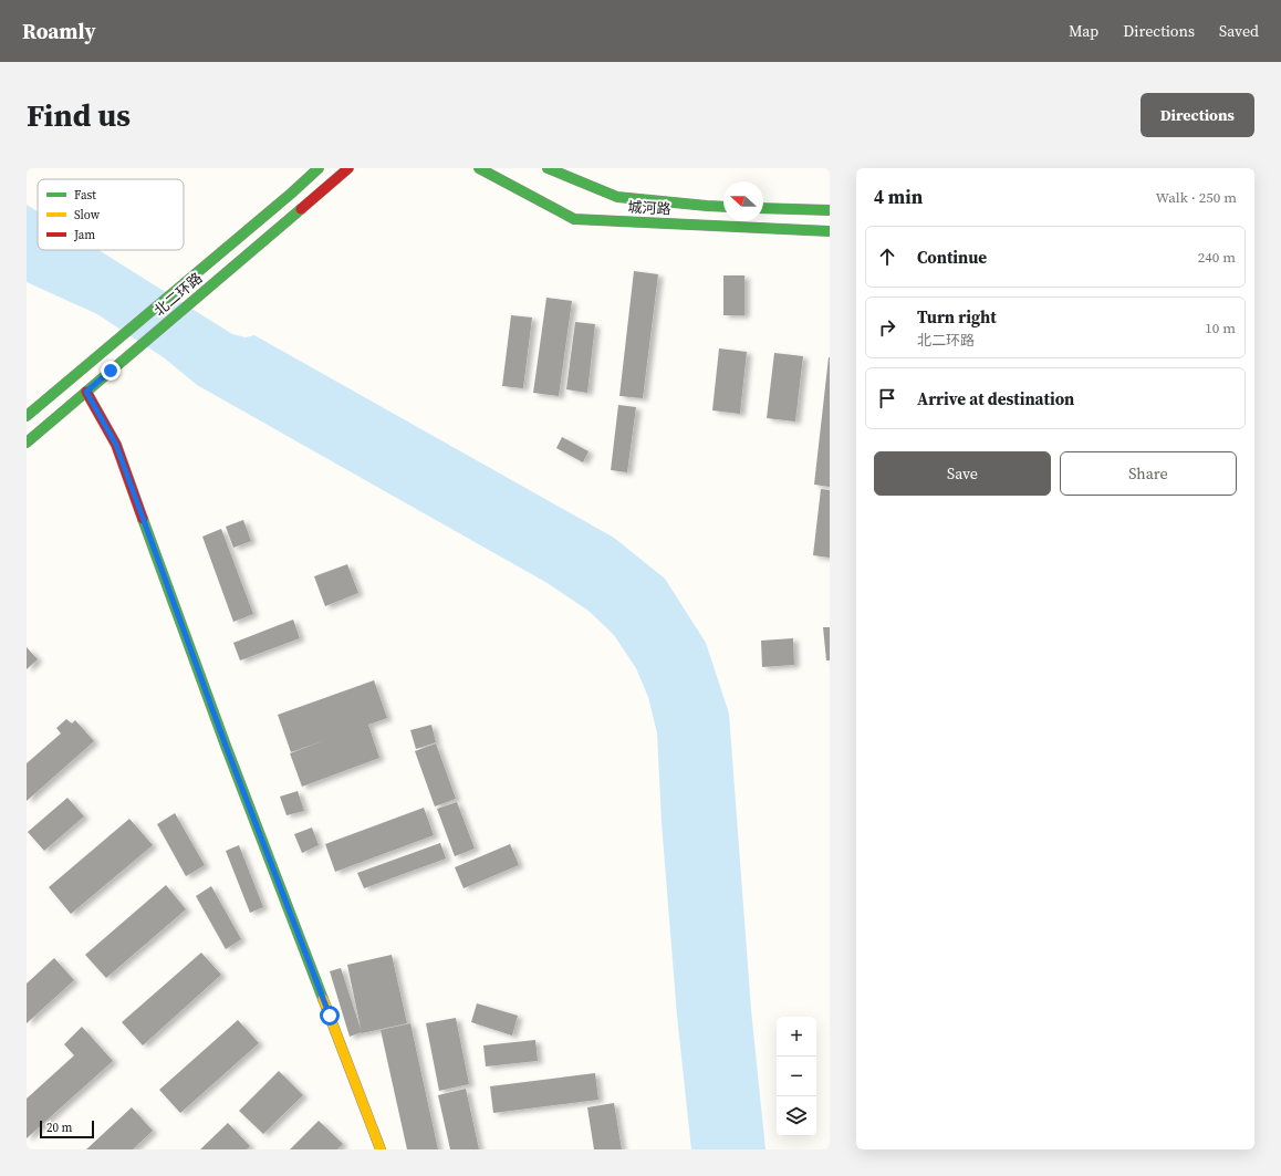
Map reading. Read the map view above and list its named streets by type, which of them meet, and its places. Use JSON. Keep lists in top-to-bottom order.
{
  "streets": {
    "main road": ["城河路", "北二环路"]
  },
  "legend": ["Fast", "Slow", "Jam"],
  "scale_bar": "20 m",
  "north": "left",
  "page": {
    "header": "Roamly",
    "nav": ["Map", "Directions", "Saved"],
    "buttons": [
      "Directions",
      ["Save", "Share"]
    ],
    "title": "Find us",
    "heading": ["4 min", "Walk · 250 m"],
    "list": [
      ["Continue", "240 m"],
      ["Turn right", "北二环路", "10 m"],
      "Arrive at destination"
    ],
    "map_buttons": ["+", "−"],
    "scale": "20 m"
  }
}
